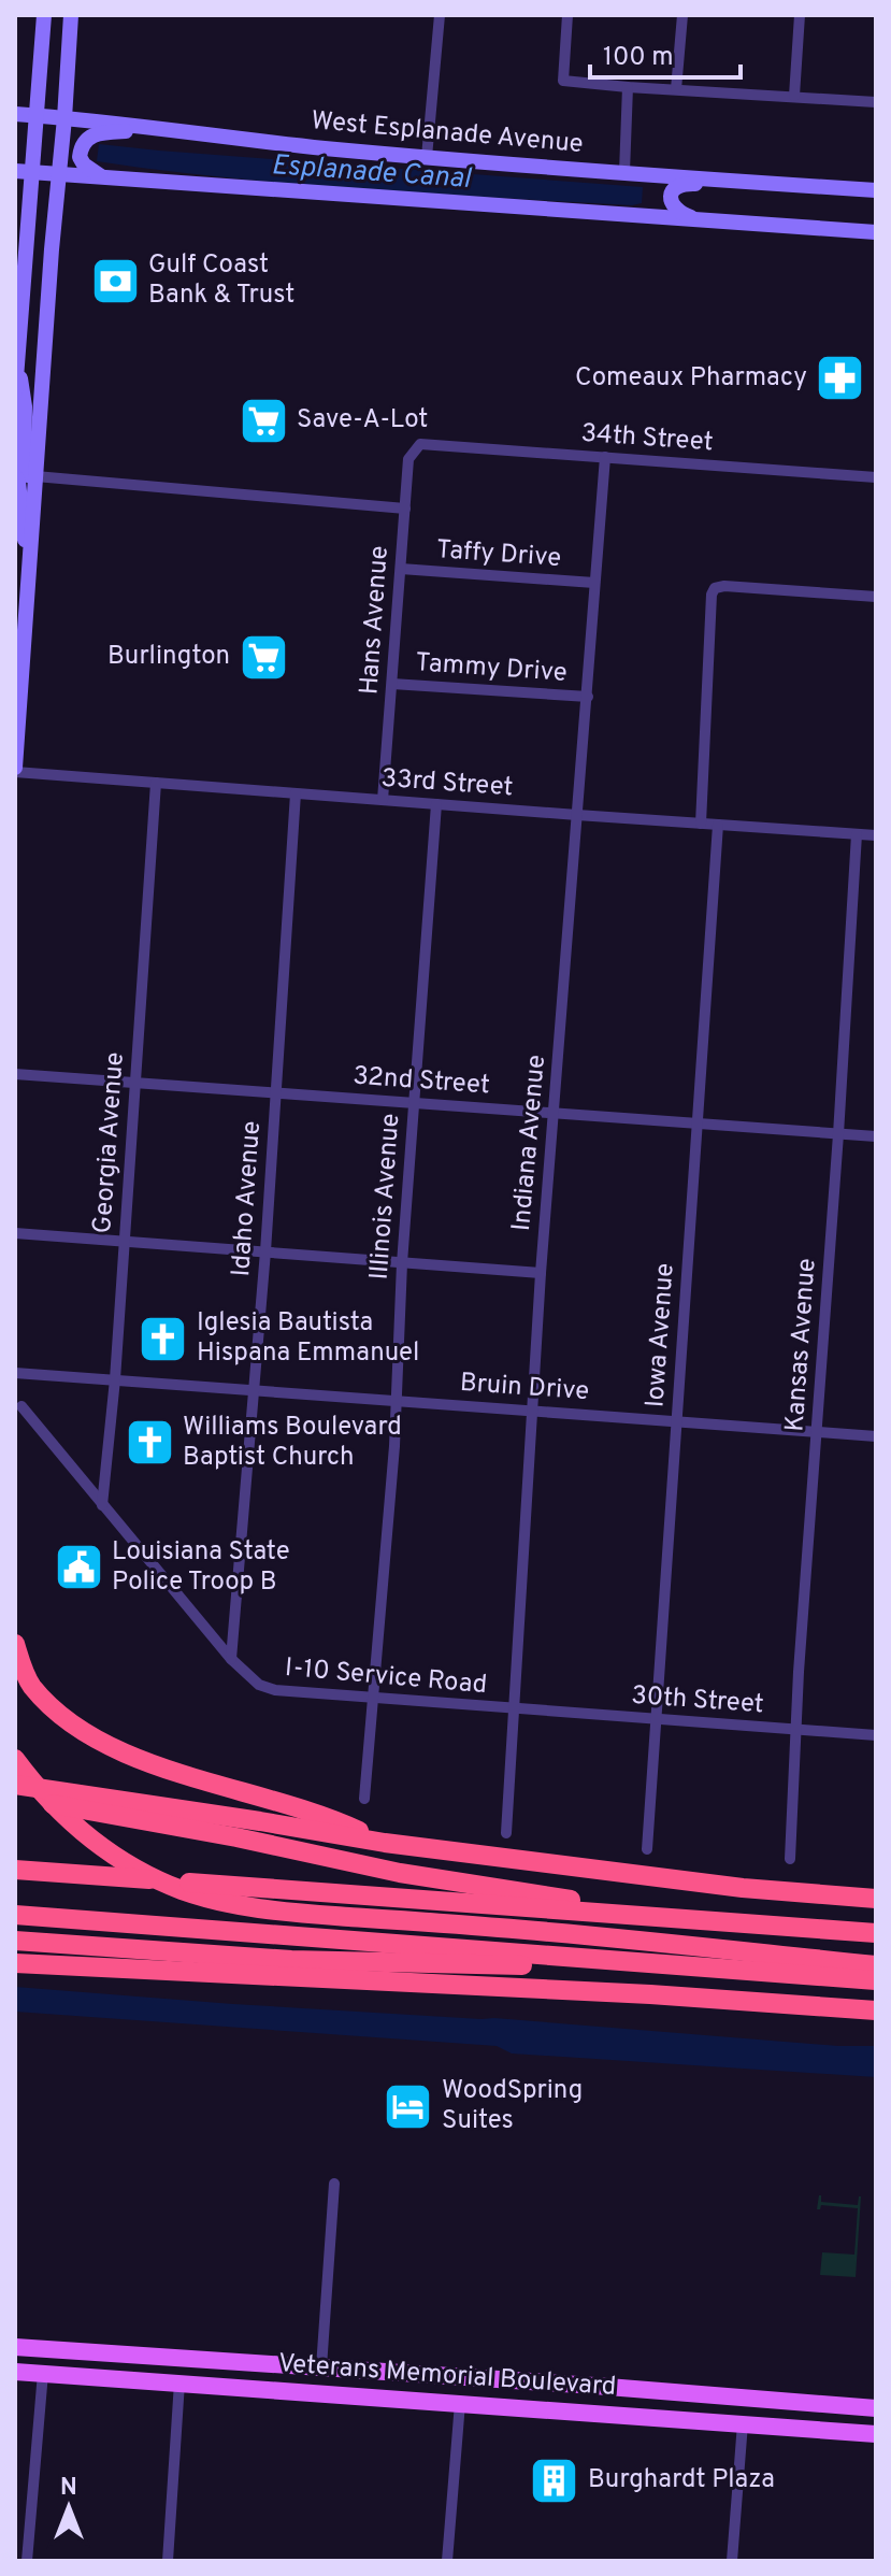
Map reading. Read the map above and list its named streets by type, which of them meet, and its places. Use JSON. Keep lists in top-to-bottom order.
{
  "streets": {
    "main road": ["West Esplanade Avenue", "Veterans Memorial Boulevard"],
    "street": [
      "34th Street",
      "Taffy Drive",
      "Hans Avenue",
      "Tammy Drive",
      "33rd Street",
      "32nd Street",
      "Georgia Avenue",
      "Indiana Avenue",
      "Illinois Avenue",
      "Idaho Avenue",
      "Iowa Avenue",
      "Kansas Avenue",
      "Bruin Drive",
      "I-10 Service Road",
      "30th Street"
    ]
  },
  "crossings": [
    ["34th Street", "Hans Avenue"],
    ["34th Street", "Indiana Avenue"],
    ["Taffy Drive", "Hans Avenue"],
    ["Taffy Drive", "Indiana Avenue"],
    ["Hans Avenue", "Tammy Drive"],
    ["Hans Avenue", "33rd Street"],
    ["Tammy Drive", "Indiana Avenue"],
    ["33rd Street", "Georgia Avenue"],
    ["33rd Street", "Indiana Avenue"],
    ["33rd Street", "Illinois Avenue"],
    ["33rd Street", "Idaho Avenue"],
    ["33rd Street", "Iowa Avenue"],
    ["33rd Street", "Kansas Avenue"],
    ["32nd Street", "Georgia Avenue"],
    ["32nd Street", "Indiana Avenue"],
    ["32nd Street", "Illinois Avenue"],
    ["32nd Street", "Idaho Avenue"],
    ["32nd Street", "Iowa Avenue"],
    ["32nd Street", "Kansas Avenue"],
    ["Georgia Avenue", "Bruin Drive"],
    ["Georgia Avenue", "I-10 Service Road"],
    ["Indiana Avenue", "Bruin Drive"],
    ["Indiana Avenue", "I-10 Service Road"],
    ["Indiana Avenue", "30th Street"],
    ["Illinois Avenue", "Bruin Drive"],
    ["Illinois Avenue", "I-10 Service Road"],
    ["Idaho Avenue", "Bruin Drive"],
    ["Idaho Avenue", "I-10 Service Road"],
    ["Iowa Avenue", "Bruin Drive"],
    ["Iowa Avenue", "30th Street"],
    ["Kansas Avenue", "Bruin Drive"],
    ["Kansas Avenue", "30th Street"],
    ["I-10 Service Road", "30th Street"]
  ],
  "water": ["Esplanade Canal"],
  "places": {
    "bank": ["Gulf Coast Bank & Trust"],
    "pharmacy": ["Comeaux Pharmacy"],
    "supermarket": ["Save-A-Lot", "Burlington"],
    "church": ["Iglesia Bautista Hispana Emmanuel", "Williams Boulevard Baptist Church"],
    "public building": ["Louisiana State Police Troop B"],
    "hotel": ["WoodSpring Suites"],
    "building": ["Burghardt Plaza"]
  },
  "scale_bar": "100 m",
  "north": "top"
}
